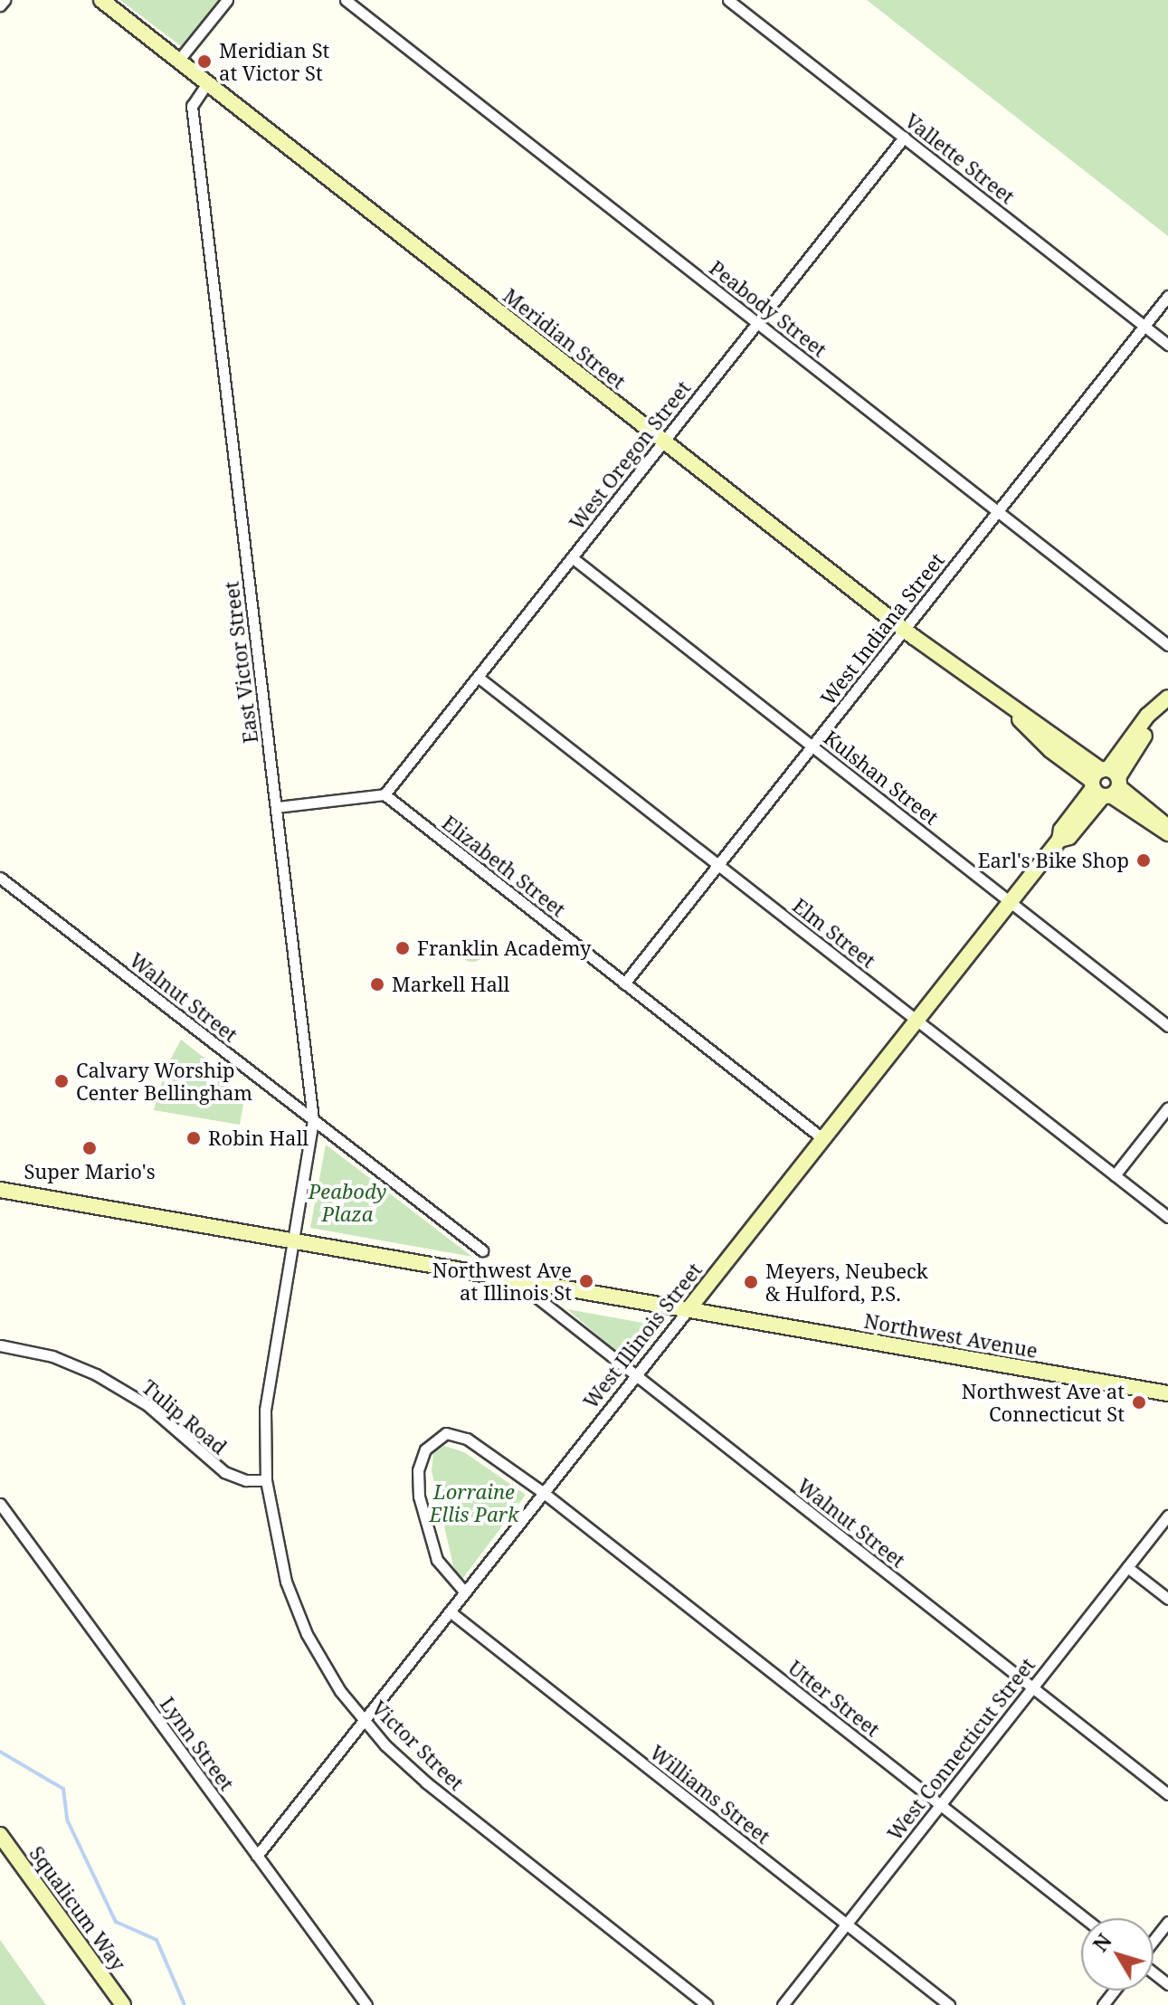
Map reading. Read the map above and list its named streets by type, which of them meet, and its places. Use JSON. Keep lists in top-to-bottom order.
{
  "streets": {
    "main road": [
      "Meridian Street",
      "West Illinois Street",
      "Northwest Avenue",
      "Squalicum Way"
    ],
    "street": [
      "Vallette Street",
      "Peabody Street",
      "West Oregon Street",
      "West Indiana Street",
      "East Victor Street",
      "Kulshan Street",
      "Elizabeth Street",
      "Elm Street",
      "Walnut Street",
      "Tulip Road",
      "Utter Street",
      "Lynn Street",
      "Victor Street",
      "West Connecticut Street",
      "Williams Street"
    ]
  },
  "crossings": [
    ["Vallette Street", "West Oregon Street"],
    ["Vallette Street", "West Indiana Street"],
    ["Peabody Street", "West Oregon Street"],
    ["Peabody Street", "West Indiana Street"],
    ["Meridian Street", "West Oregon Street"],
    ["Meridian Street", "West Indiana Street"],
    ["Meridian Street", "East Victor Street"],
    ["Meridian Street", "West Illinois Street"],
    ["West Oregon Street", "Kulshan Street"],
    ["West Oregon Street", "Elizabeth Street"],
    ["West Oregon Street", "Elm Street"],
    ["West Indiana Street", "Kulshan Street"],
    ["West Indiana Street", "Elizabeth Street"],
    ["West Indiana Street", "Elm Street"],
    ["East Victor Street", "Walnut Street"],
    ["East Victor Street", "Northwest Avenue"],
    ["East Victor Street", "Victor Street"],
    ["Kulshan Street", "West Illinois Street"],
    ["Elizabeth Street", "West Illinois Street"],
    ["Elm Street", "West Illinois Street"],
    ["Walnut Street", "West Illinois Street"],
    ["Walnut Street", "Northwest Avenue"],
    ["Walnut Street", "West Connecticut Street"],
    ["West Illinois Street", "Northwest Avenue"],
    ["West Illinois Street", "Utter Street"],
    ["West Illinois Street", "Lynn Street"],
    ["West Illinois Street", "Victor Street"],
    ["West Illinois Street", "Williams Street"],
    ["Northwest Avenue", "Victor Street"],
    ["Tulip Road", "Victor Street"],
    ["Utter Street", "West Connecticut Street"],
    ["West Connecticut Street", "Williams Street"]
  ],
  "parks": ["Peabody Plaza", "Lorraine Ellis Park"],
  "places": [
    "Meridian St at Victor St",
    "Earl's Bike Shop",
    "Franklin Academy",
    "Markell Hall",
    "Calvary Worship Center Bellingham",
    "Robin Hall",
    "Super Mario's",
    "Northwest Ave at Illinois St",
    "Meyers, Neubeck & Hulford, P.S.",
    "Northwest Ave at Connecticut St"
  ],
  "north": "top left"
}
